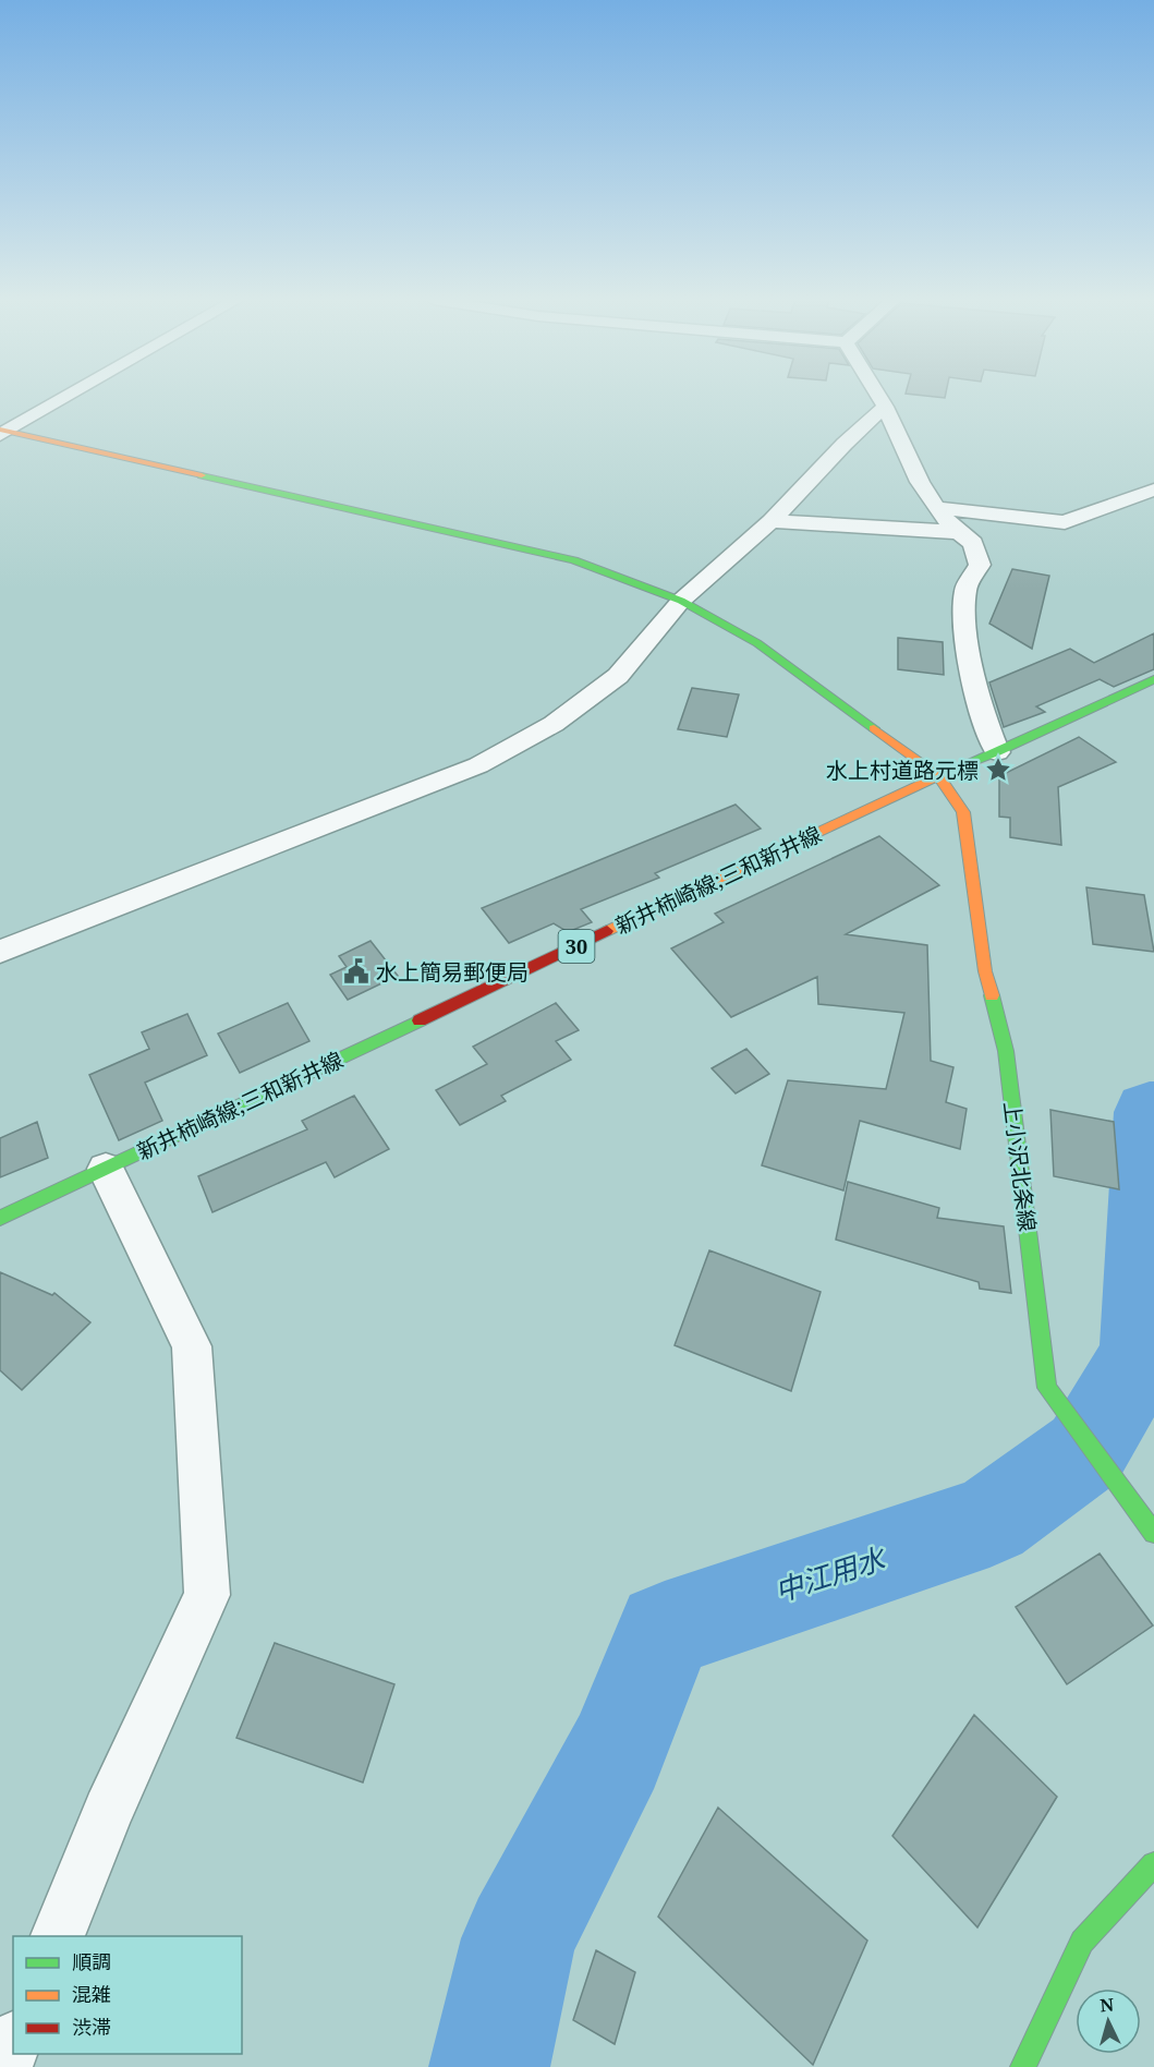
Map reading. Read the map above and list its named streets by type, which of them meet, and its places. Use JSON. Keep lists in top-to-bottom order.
{
  "streets": {
    "main road": ["新井柿崎線;三和新井線", "30", "上小沢北条線"]
  },
  "crossings": [
    ["新井柿崎線;三和新井線", "上小沢北条線"]
  ],
  "water": ["中江用水"],
  "places": {
    "place": ["水上村道路元標"],
    "public building": ["水上簡易郵便局"]
  },
  "legend": ["順調", "混雑", "渋滞"],
  "north": "top"
}
